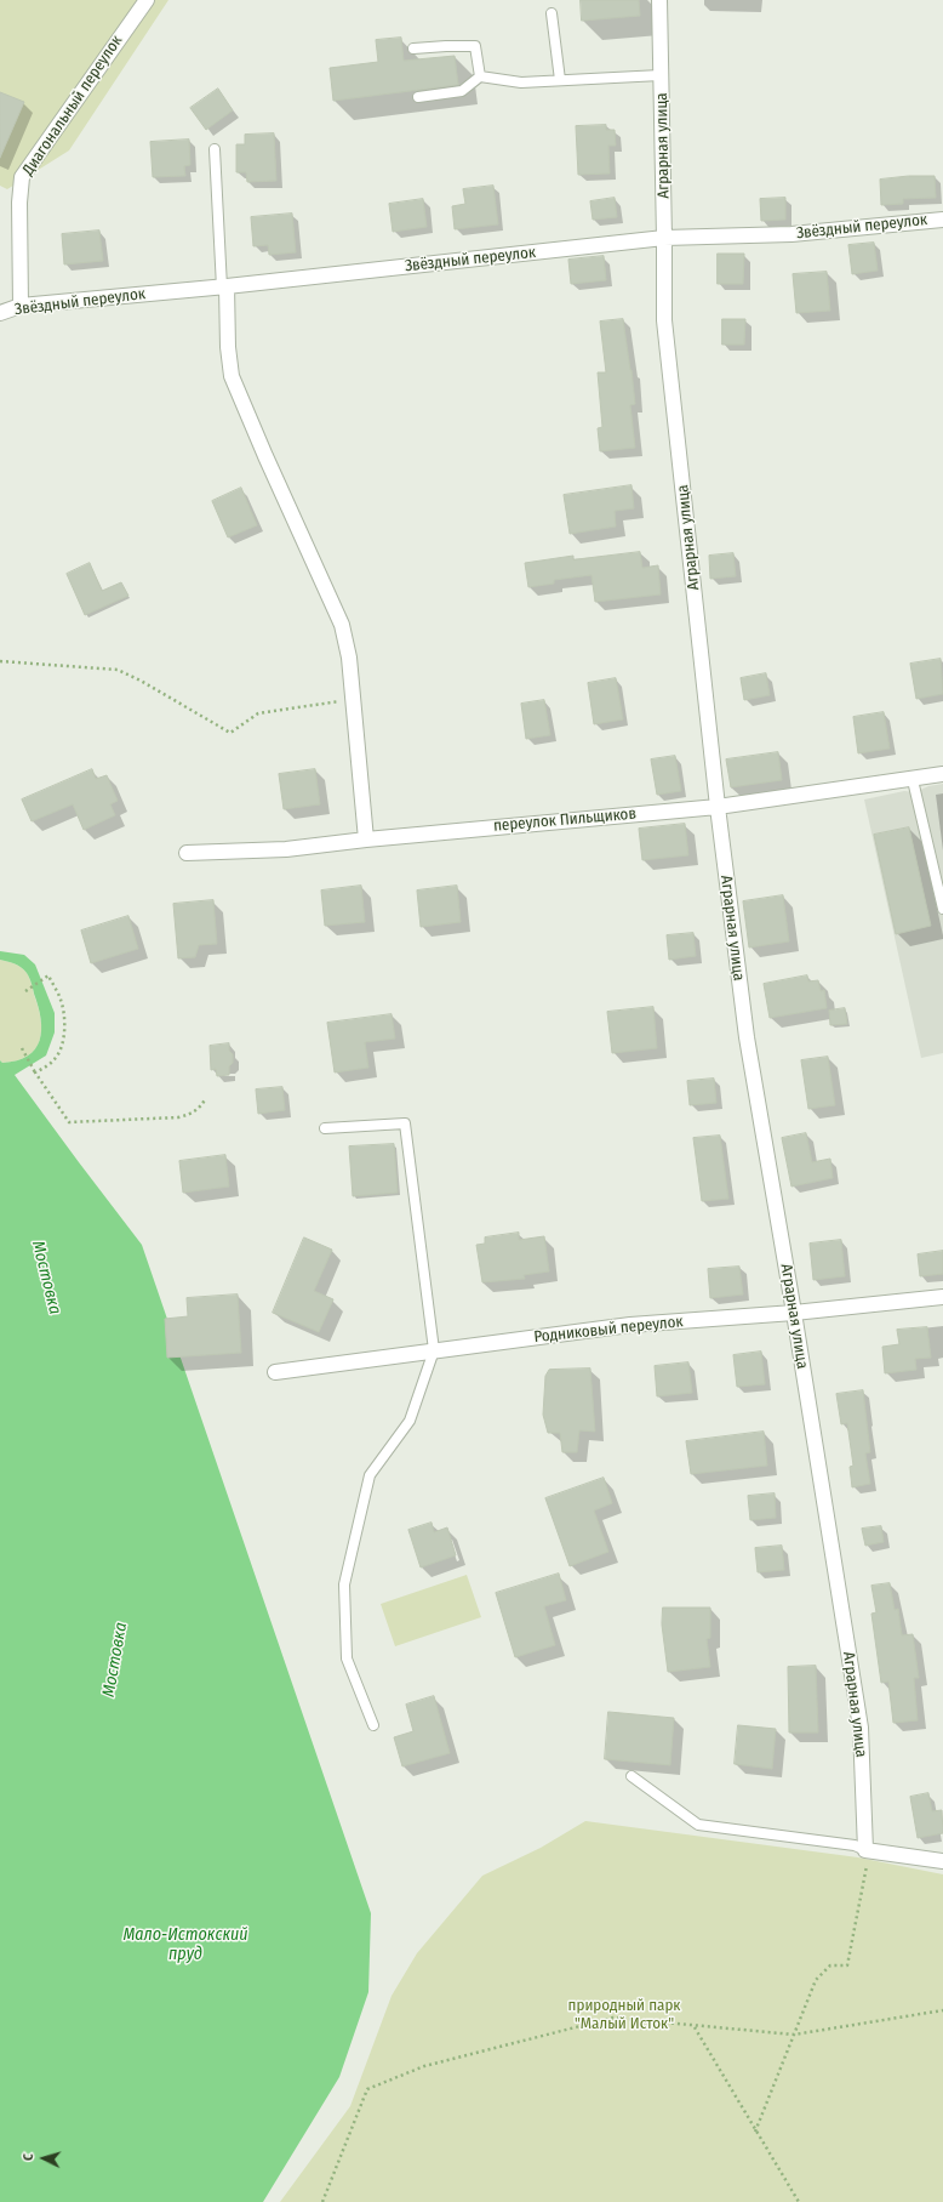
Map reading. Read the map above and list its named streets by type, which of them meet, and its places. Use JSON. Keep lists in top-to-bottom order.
{
  "streets": {
    "street": [
      "Диагональный переулок",
      "Аграрная улица",
      "Звёздный переулок",
      "переулок Пильщиков",
      "Родниковый переулок"
    ]
  },
  "crossings": [
    ["Диагональный переулок", "Звёздный переулок"],
    ["Аграрная улица", "Звёздный переулок"],
    ["Аграрная улица", "переулок Пильщиков"],
    ["Аграрная улица", "Родниковый переулок"]
  ],
  "water": ["Мостовка", "Мало-Истокский пруд"],
  "parks": ["природный парк \"Малый Исток\""],
  "north": "left"
}
